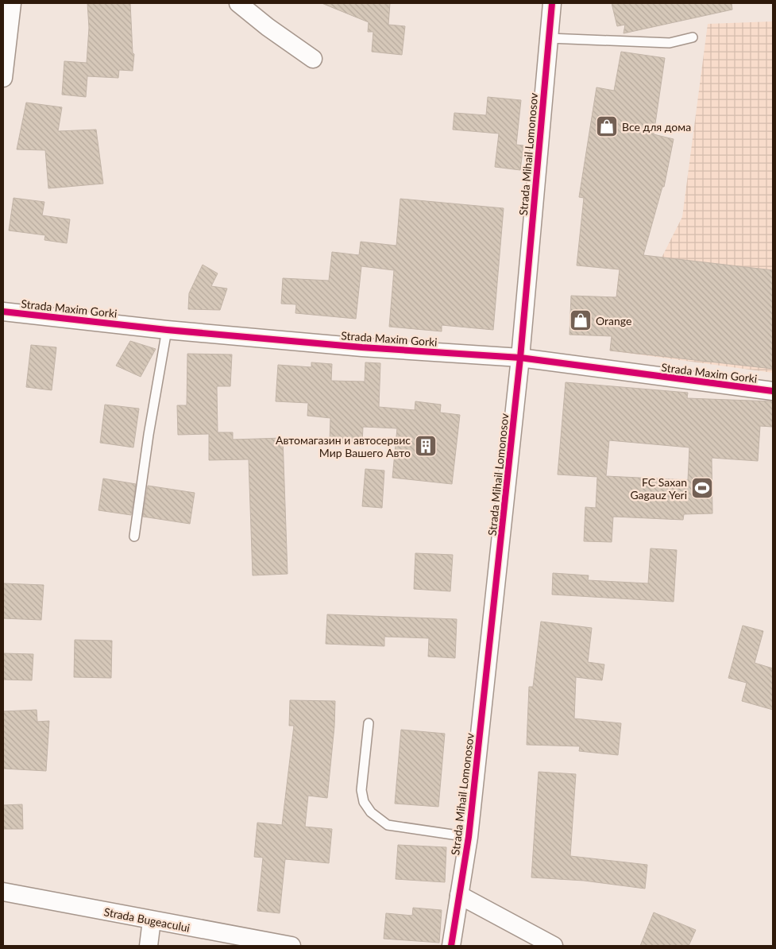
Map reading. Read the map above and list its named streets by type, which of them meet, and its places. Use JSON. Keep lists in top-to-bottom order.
{
  "streets": {
    "street": ["Strada Mihail Lomonosov", "Strada Maxim Gorki", "Strada Bugeacului"]
  },
  "crossings": [
    ["Strada Mihail Lomonosov", "Strada Maxim Gorki"]
  ],
  "places": {
    "shop": ["Все для дома", "Orange"],
    "building": ["Автомагазин и автосервис Мир Вашего Авто"],
    "sports": ["FC Saxan Gagauz Yeri"]
  }
}
